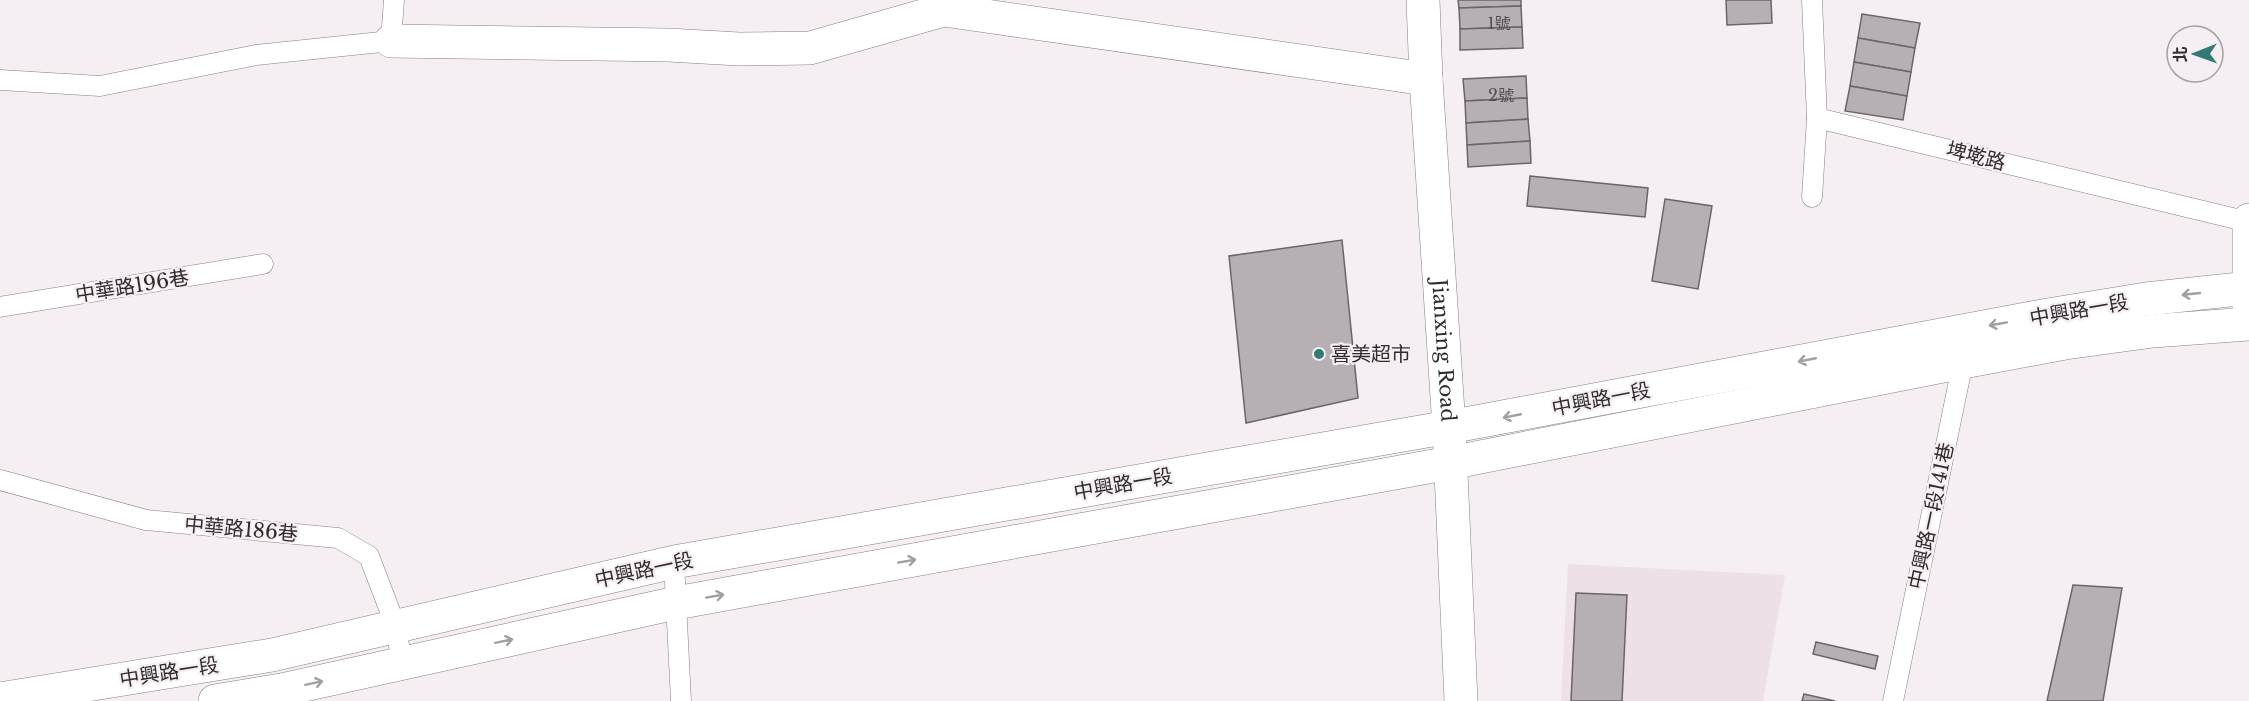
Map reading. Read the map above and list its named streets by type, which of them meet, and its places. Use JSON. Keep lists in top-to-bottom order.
{
  "streets": {
    "main road": ["中興路一段", "Jianxing Road"],
    "lane": [
      "埤墘路",
      "中華路196巷",
      "中興路一段141巷",
      "中華路186巷"
    ]
  },
  "crossings": [
    ["中興路一段", "Jianxing Road"],
    ["中興路一段", "中興路一段141巷"],
    ["中興路一段", "中華路186巷"]
  ],
  "places": ["喜美超市"],
  "house_numbers": ["1號", "2號"],
  "north": "left"
}
